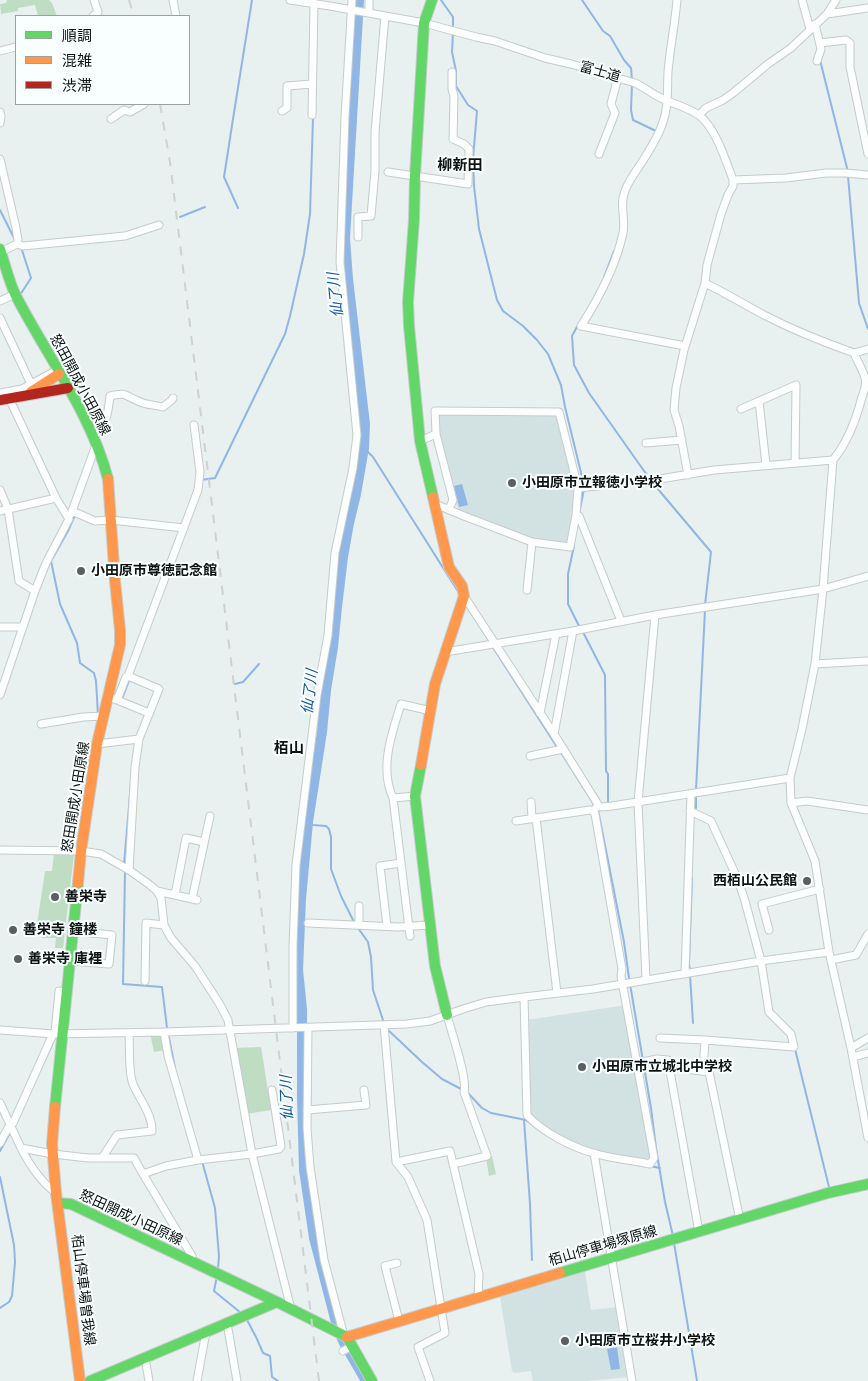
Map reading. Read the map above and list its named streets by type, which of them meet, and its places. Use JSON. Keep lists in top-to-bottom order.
{
  "streets": {
    "main road": ["怒田開成小田原線", "栢山停車場塚原線", "栢山停車場曽我線"],
    "street": ["富士道"]
  },
  "crossings": [
    ["怒田開成小田原線", "栢山停車場塚原線"],
    ["怒田開成小田原線", "栢山停車場曽我線"]
  ],
  "districts": ["柳新田", "栢山"],
  "water": ["仙了川"],
  "places": [
    "小田原市立報徳小学校",
    "小田原市尊徳記念館",
    "西栢山公民館",
    "善栄寺",
    "善栄寺 鐘楼",
    "善栄寺 庫裡",
    "小田原市立城北中学校",
    "小田原市立桜井小学校"
  ],
  "legend": ["順調", "混雑", "渋滞"]
}
